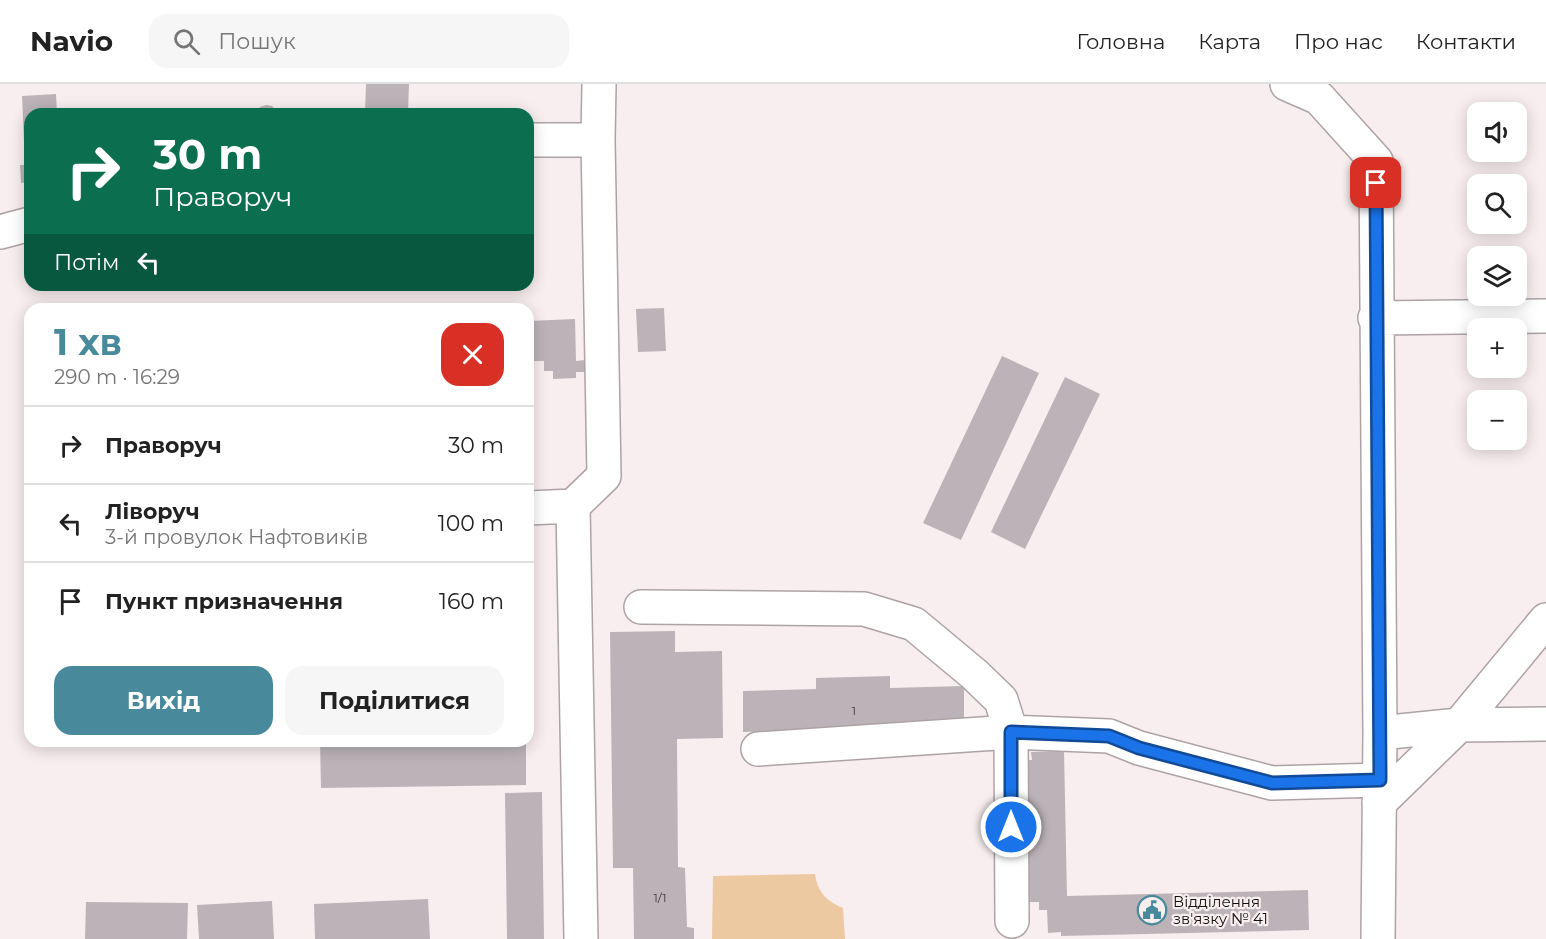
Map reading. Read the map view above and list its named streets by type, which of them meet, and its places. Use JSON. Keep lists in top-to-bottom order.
{
  "places": {
    "public building": ["Відділення зв'язку № 41"]
  },
  "house_numbers": ["1", "1/1"],
  "page": {
    "header": "Navio",
    "search": "Пошук",
    "nav": [
      "Головна",
      "Карта",
      "Про нас",
      "Контакти"
    ],
    "map_buttons": ["+", "−"],
    "turn": ["30 m", "Праворуч"],
    "then": "Потім",
    "heading": ["1 хв", "290 m · 16:29"],
    "list": [
      {
        "name": "Праворуч",
        "value": "30 m"
      },
      {
        "name": "Ліворуч",
        "note": "3-й провулок Нафтовиків",
        "value": "100 m"
      },
      {
        "name": "Пункт призначення",
        "value": "160 m"
      }
    ],
    "buttons": ["Вихід", "Поділитися"]
  }
}
